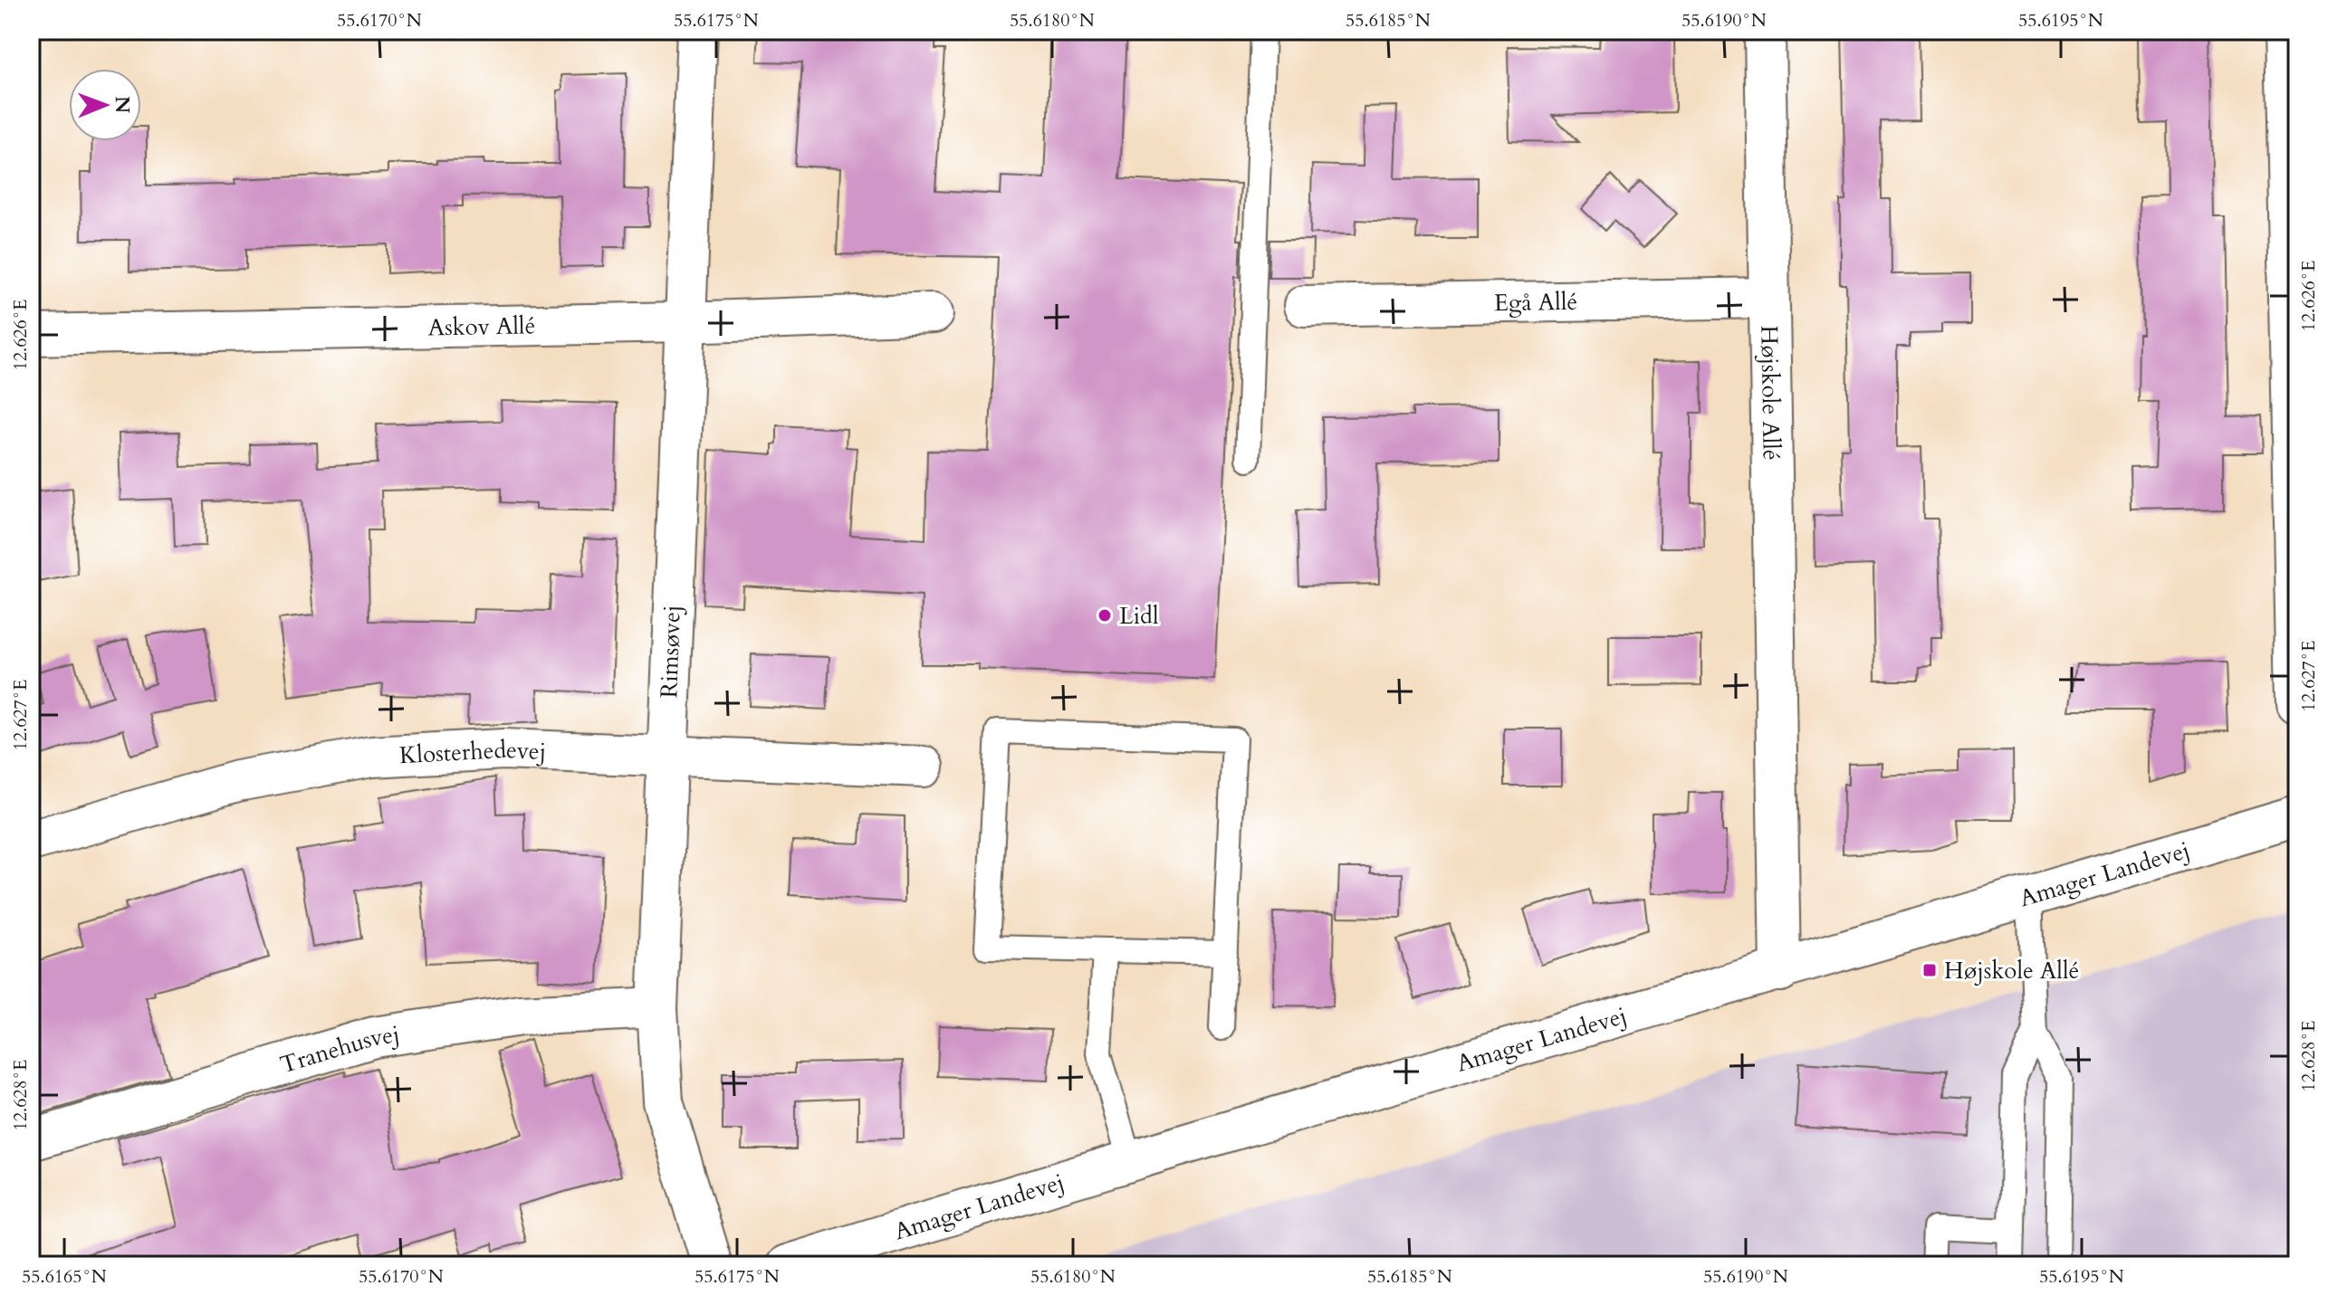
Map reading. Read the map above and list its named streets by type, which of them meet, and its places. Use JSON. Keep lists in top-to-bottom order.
{
  "streets": {
    "street": [
      "Egå Allé",
      "Askov Allé",
      "Højskole Allé",
      "Rimsøvej",
      "Klosterhedevej",
      "Amager Landevej",
      "Tranehusvej"
    ]
  },
  "crossings": [
    ["Egå Allé", "Højskole Allé"],
    ["Askov Allé", "Rimsøvej"],
    ["Højskole Allé", "Amager Landevej"],
    ["Rimsøvej", "Klosterhedevej"],
    ["Rimsøvej", "Tranehusvej"]
  ],
  "places": {
    "other": ["Lidl"],
    "transit": ["Højskole Allé"]
  },
  "north": "right",
  "coordinates": [
    "55.6170°N",
    "55.6175°N",
    "55.6180°N",
    "55.6185°N",
    "55.6190°N",
    "55.6195°N",
    "12.626°E",
    "12.627°E",
    "12.628°E",
    "55.6165°N"
  ]
}
